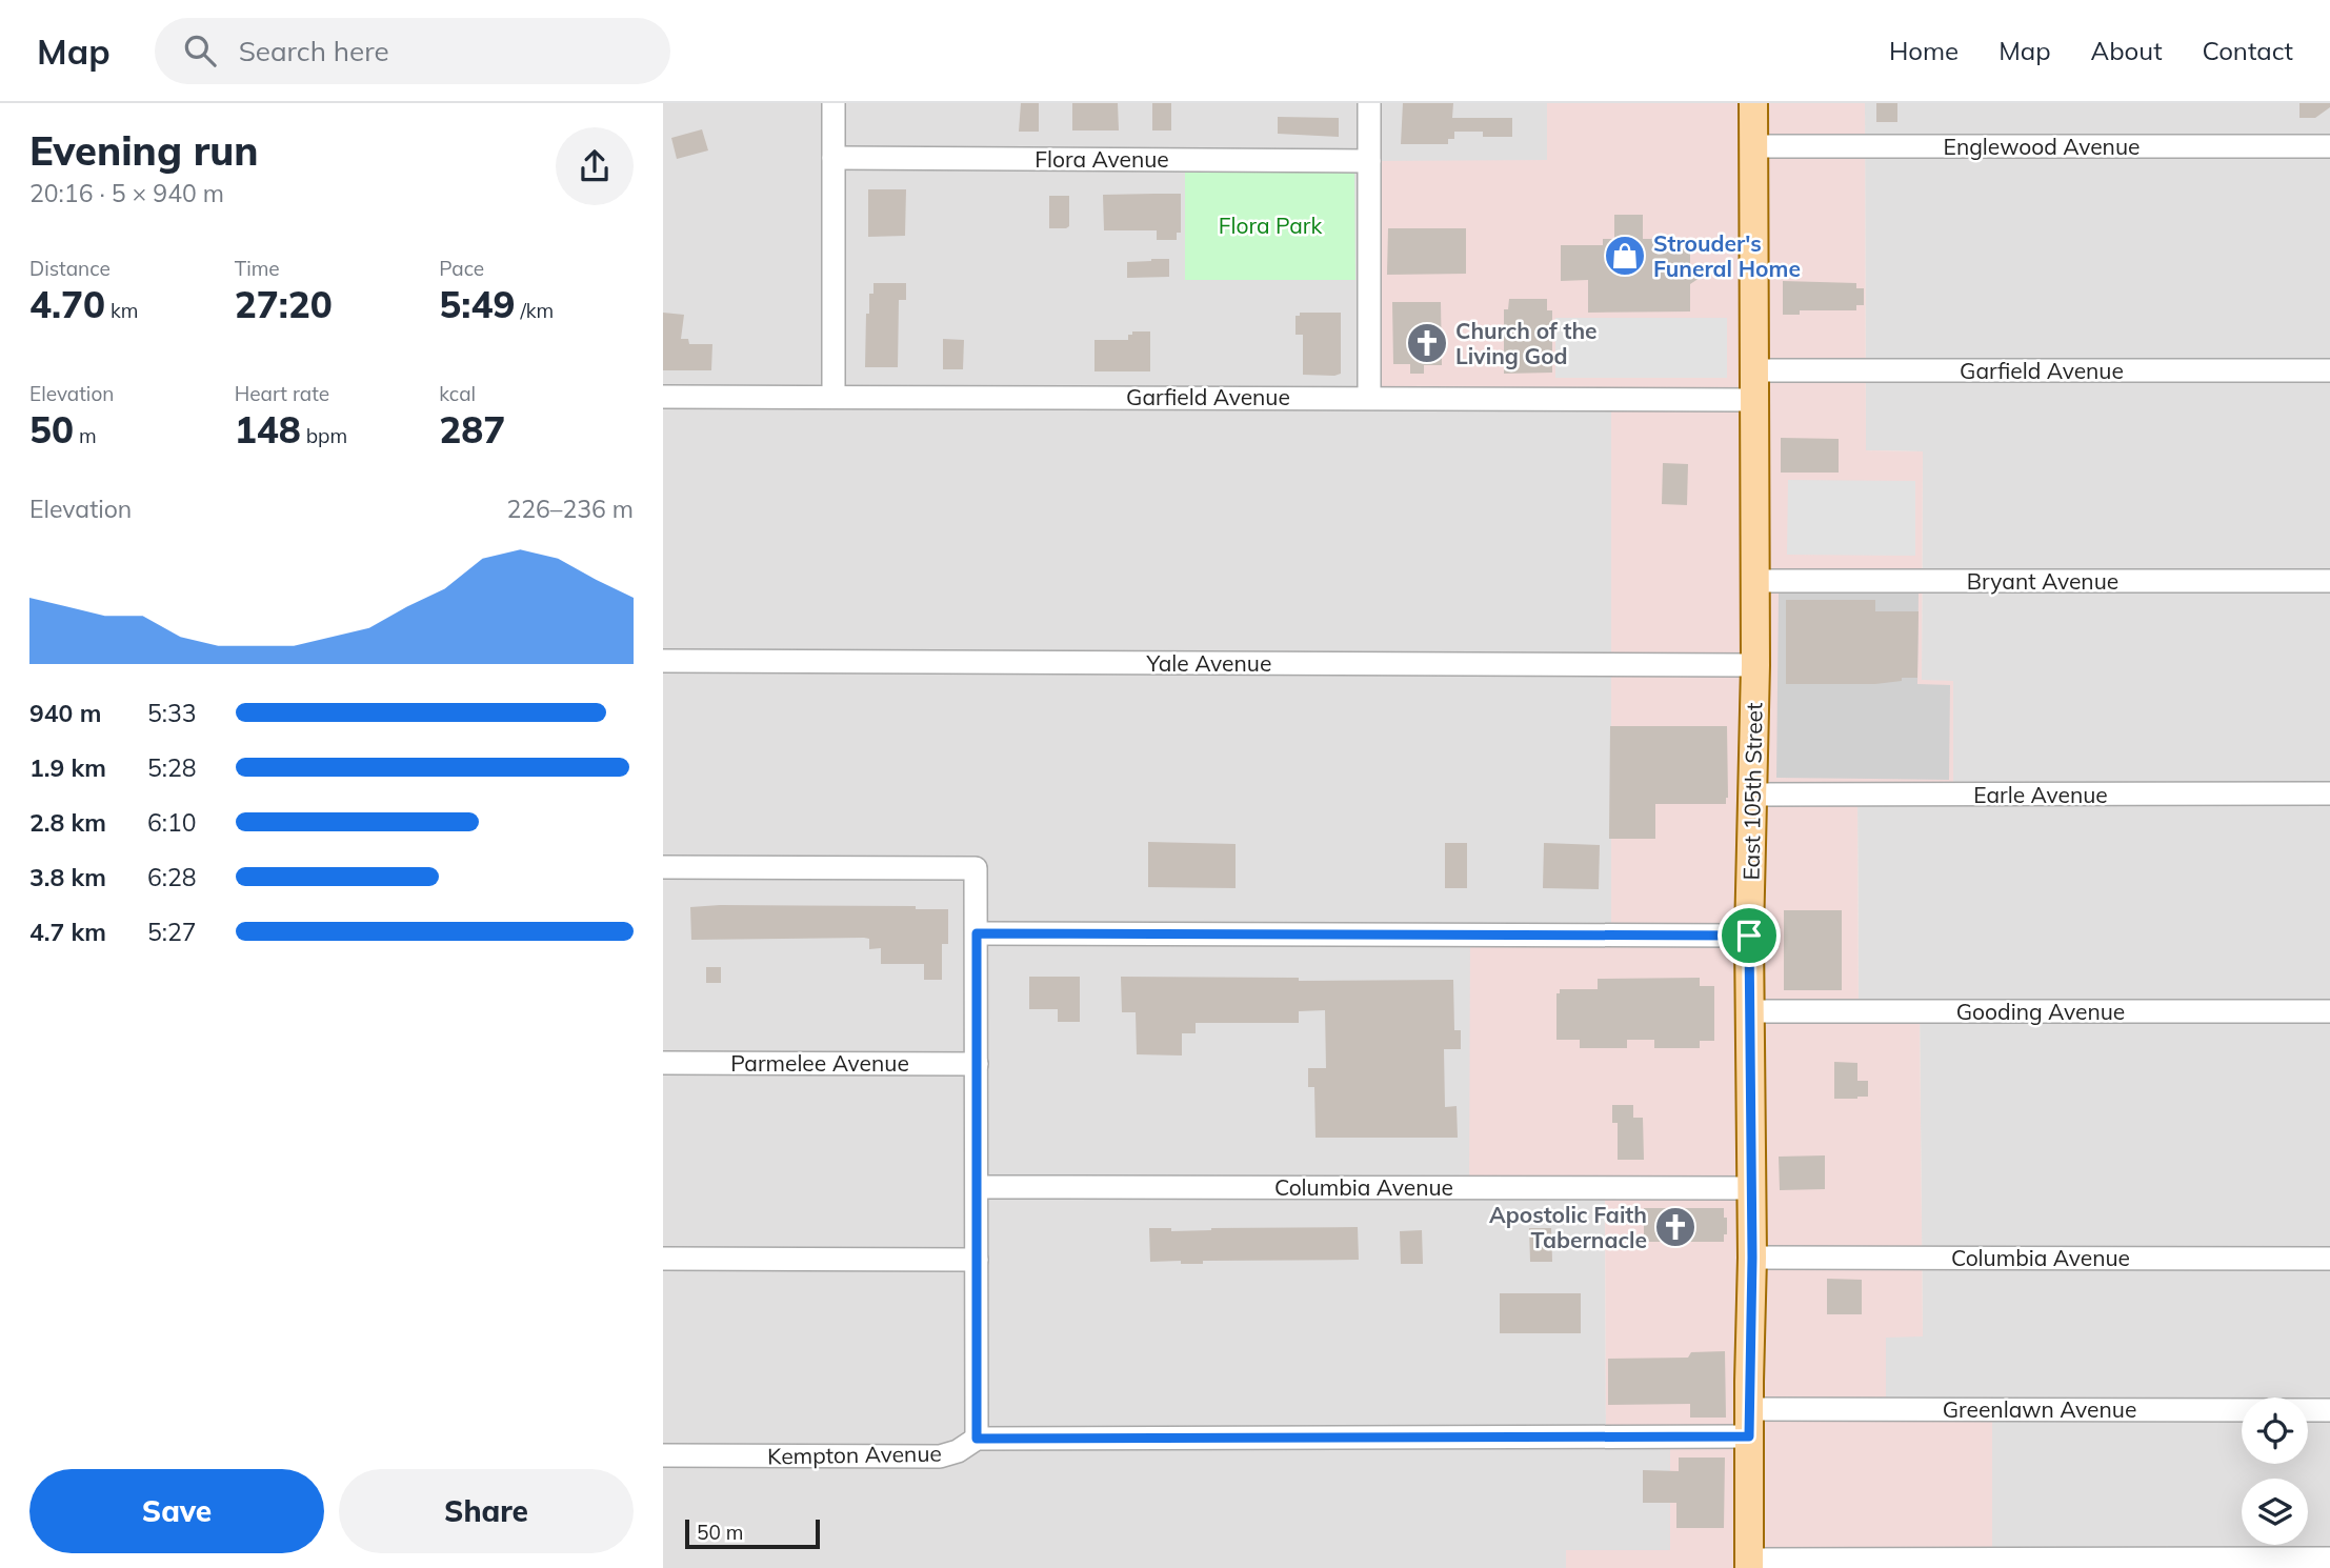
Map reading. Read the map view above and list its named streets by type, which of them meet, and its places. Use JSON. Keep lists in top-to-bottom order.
{
  "streets": {
    "main road": ["East 105th Street"],
    "street": [
      "Englewood Avenue",
      "Flora Avenue",
      "Garfield Avenue",
      "Bryant Avenue",
      "Yale Avenue",
      "Earle Avenue",
      "Gooding Avenue",
      "Parmelee Avenue",
      "Columbia Avenue",
      "Greenlawn Avenue",
      "Kempton Avenue"
    ]
  },
  "crossings": [
    ["Englewood Avenue", "East 105th Street"],
    ["Garfield Avenue", "East 105th Street"],
    ["Bryant Avenue", "East 105th Street"],
    ["Yale Avenue", "East 105th Street"],
    ["East 105th Street", "Earle Avenue"],
    ["East 105th Street", "Gooding Avenue"],
    ["East 105th Street", "Columbia Avenue"],
    ["East 105th Street", "Greenlawn Avenue"],
    ["East 105th Street", "Kempton Avenue"],
    ["Greenlawn Avenue", "Kempton Avenue"]
  ],
  "parks": ["Flora Park"],
  "places": {
    "shop": ["Strouder's Funeral Home"],
    "church": ["Church of the Living God", "Apostolic Faith Tabernacle"]
  },
  "scale_bar": "50 m",
  "page": {
    "header": "Map",
    "search": "Search here",
    "nav": [
      "Home",
      "Map",
      "About",
      "Contact"
    ],
    "heading": ["Evening run", "20:16 · 5 × 940 m"],
    "stats": [
      ["Distance", "4.70 km"],
      ["Time", "27:20"],
      ["Pace", "5:49 /km"],
      ["Elevation", "50 m"],
      ["Heart rate", "148 bpm"],
      ["kcal", "287"]
    ],
    "chart": ["Elevation", "226–236 m"],
    "list": [
      {
        "name": "940 m",
        "note": "5:33"
      },
      {
        "name": "1.9 km",
        "note": "5:28"
      },
      {
        "name": "2.8 km",
        "note": "6:10"
      },
      {
        "name": "3.8 km",
        "note": "6:28"
      },
      {
        "name": "4.7 km",
        "note": "5:27"
      }
    ],
    "buttons": ["Save", "Share"],
    "scale": "50 m"
  }
}
